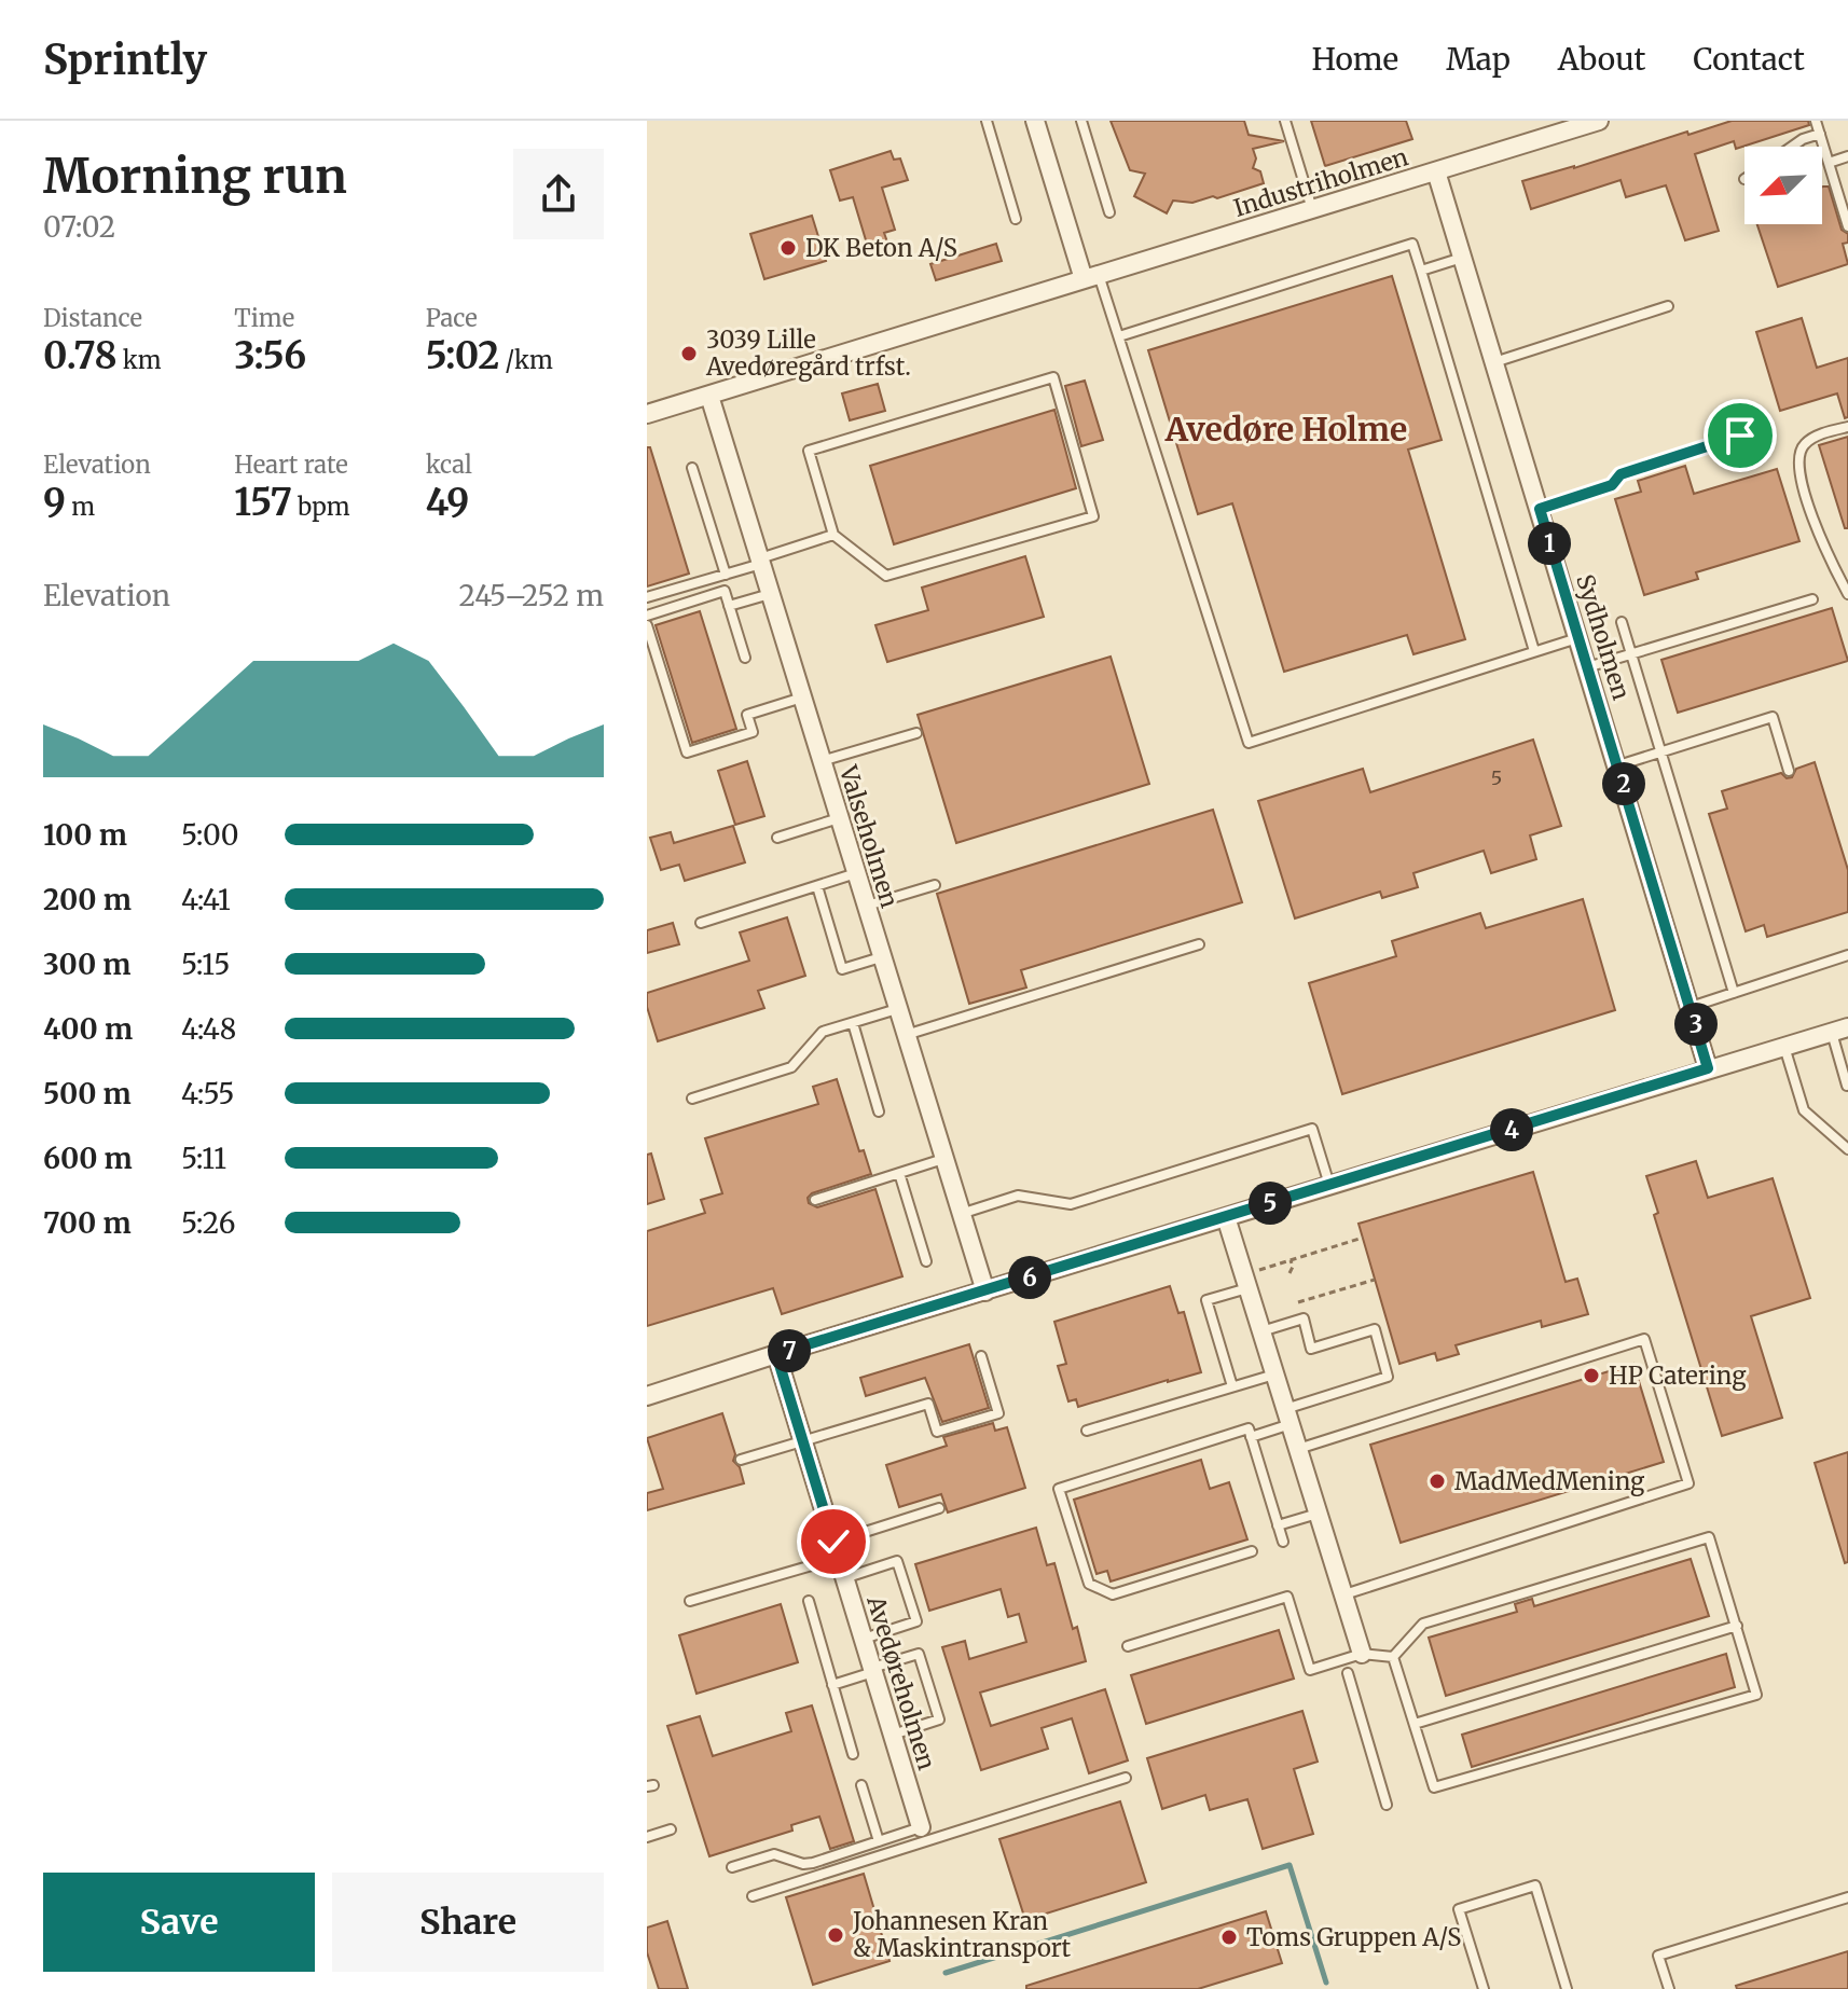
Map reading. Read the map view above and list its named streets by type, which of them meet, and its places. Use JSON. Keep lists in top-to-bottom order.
{
  "streets": {
    "street": [
      "Industriholmen",
      "Sydholmen",
      "Valseholmen",
      "Avedøreholmen"
    ]
  },
  "crossings": [
    ["Industriholmen", "Sydholmen"],
    ["Industriholmen", "Valseholmen"]
  ],
  "districts": ["Avedøre Holme"],
  "places": [
    "DK Beton A/S",
    "3039 Lille Avedøregård trfst.",
    "HP Catering",
    "MadMedMening",
    "Johannesen Kran & Maskintransport",
    "Toms Gruppen A/S"
  ],
  "house_numbers": ["5"],
  "north": "bottom left",
  "page": {
    "header": "Sprintly",
    "nav": [
      "Home",
      "Map",
      "About",
      "Contact"
    ],
    "heading": ["Morning run", "07:02"],
    "stats": [
      ["Distance", "0.78 km"],
      ["Time", "3:56"],
      ["Pace", "5:02 /km"],
      ["Elevation", "9 m"],
      ["Heart rate", "157 bpm"],
      ["kcal", "49"]
    ],
    "pins": [
      "1",
      "2",
      "3",
      "4",
      "5",
      "6",
      "7"
    ],
    "chart": ["Elevation", "245–252 m"],
    "list": [
      {
        "name": "100 m",
        "note": "5:00"
      },
      {
        "name": "200 m",
        "note": "4:41"
      },
      {
        "name": "300 m",
        "note": "5:15"
      },
      {
        "name": "400 m",
        "note": "4:48"
      },
      {
        "name": "500 m",
        "note": "4:55"
      },
      {
        "name": "600 m",
        "note": "5:11"
      },
      {
        "name": "700 m",
        "note": "5:26"
      }
    ],
    "buttons": ["Save", "Share"]
  }
}
